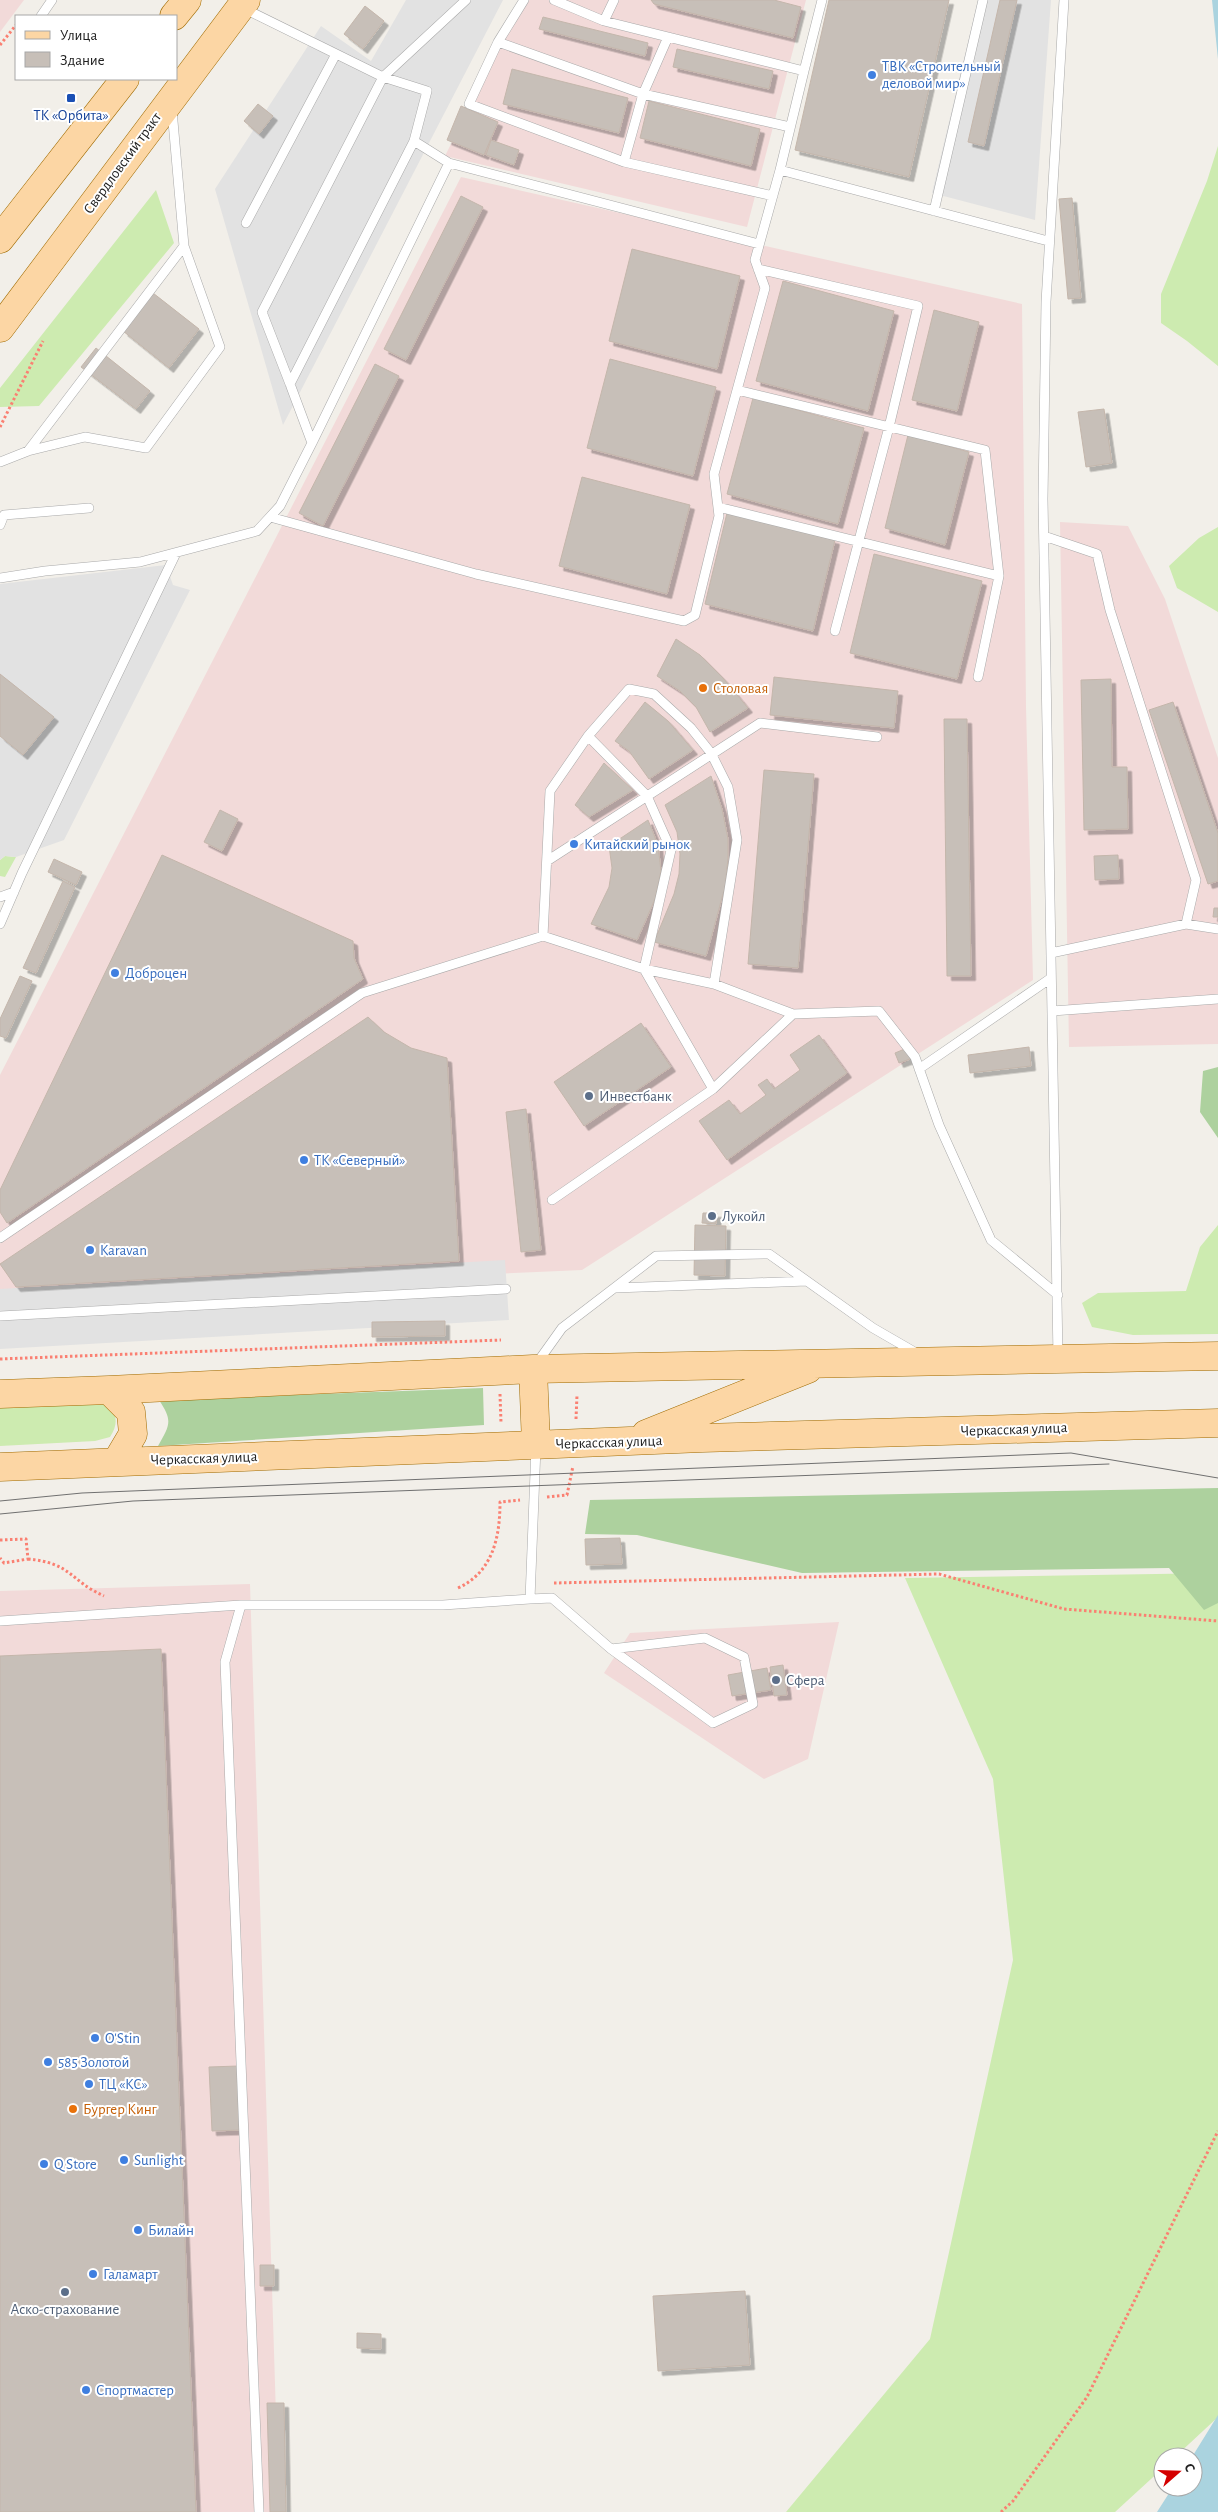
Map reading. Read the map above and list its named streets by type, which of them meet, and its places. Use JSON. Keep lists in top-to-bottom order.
{
  "streets": {
    "main road": ["Свердловский тракт", "Черкасская улица"]
  },
  "places": {
    "other": [
      "ТВК «Строительный деловой мир»",
      "Столовая",
      "Китайский рынок",
      "Доброцен",
      "Инвестбанк",
      "ТК «Северный»",
      "Лукойл",
      "Karavan",
      "Сфера",
      "O'Stin",
      "585 Золотой",
      "ТЦ «КС»",
      "Бургер Кинг",
      "Sunlight",
      "Q Store",
      "Билайн",
      "Галамарт",
      "Аско-страхование",
      "Спортмастер"
    ],
    "transit": ["ТК «Орбита»"]
  },
  "legend": ["Улица", "Здание"],
  "north": "right"
}
